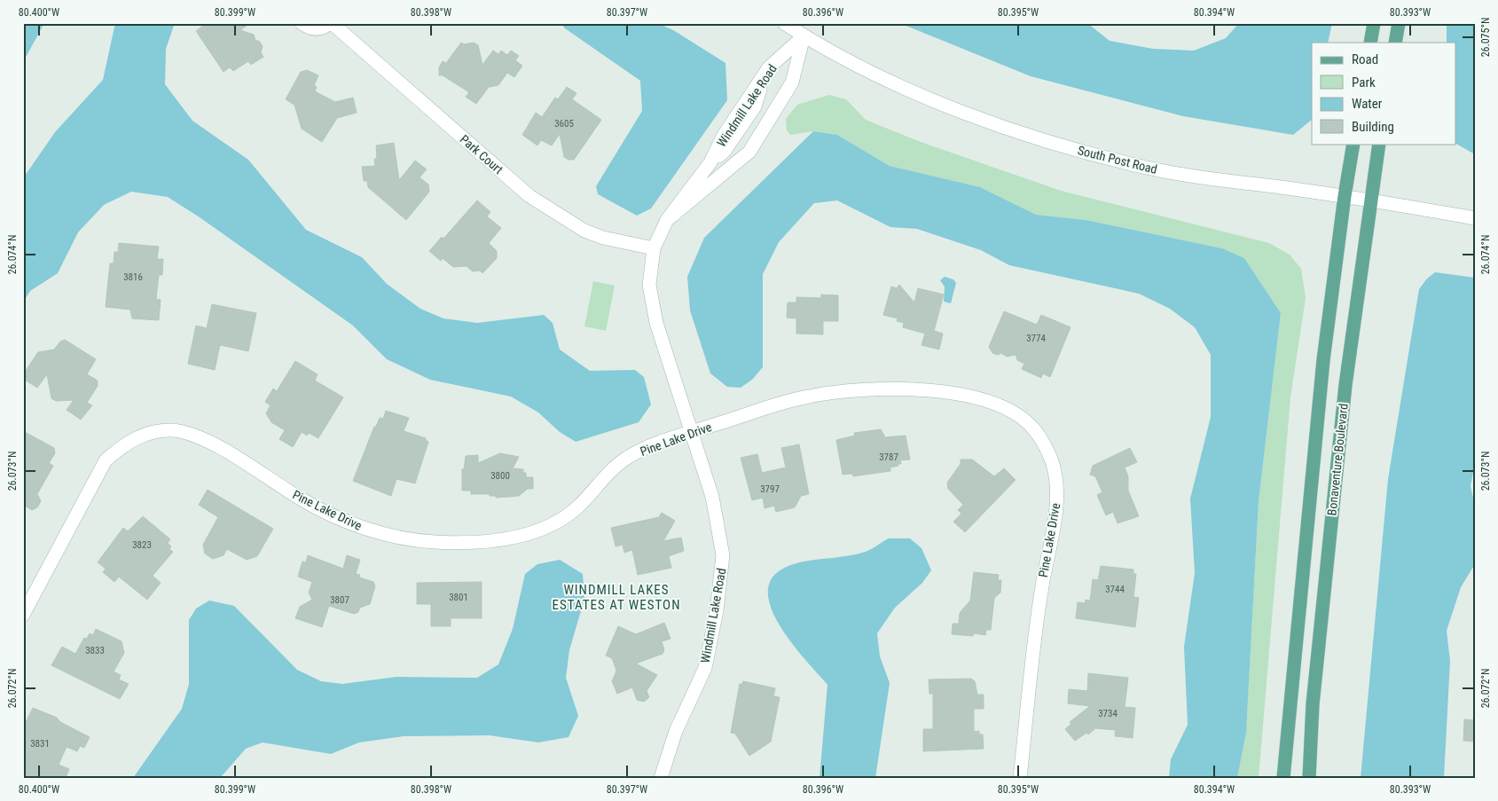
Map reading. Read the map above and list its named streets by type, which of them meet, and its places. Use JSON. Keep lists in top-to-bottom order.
{
  "streets": {
    "main road": ["Bonaventure Boulevard"],
    "street": [
      "Windmill Lake Road",
      "Park Court",
      "South Post Road",
      "Pine Lake Drive"
    ]
  },
  "crossings": [
    ["Windmill Lake Road", "Park Court"],
    ["Windmill Lake Road", "South Post Road"],
    ["Windmill Lake Road", "Pine Lake Drive"],
    ["South Post Road", "Bonaventure Boulevard"]
  ],
  "districts": ["WINDMILL LAKES ESTATES AT WESTON"],
  "house_numbers": [
    "3605",
    "3816",
    "3774",
    "3787",
    "3800",
    "3797",
    "3823",
    "3744",
    "3801",
    "3807",
    "3833",
    "3734",
    "3831"
  ],
  "legend": [
    "Road",
    "Park",
    "Water",
    "Building"
  ],
  "coordinates": [
    "80.400°W",
    "80.399°W",
    "80.398°W",
    "80.397°W",
    "80.396°W",
    "80.395°W",
    "80.394°W",
    "80.393°W",
    "26.075°N",
    "26.074°N",
    "26.073°N",
    "26.072°N"
  ]
}
